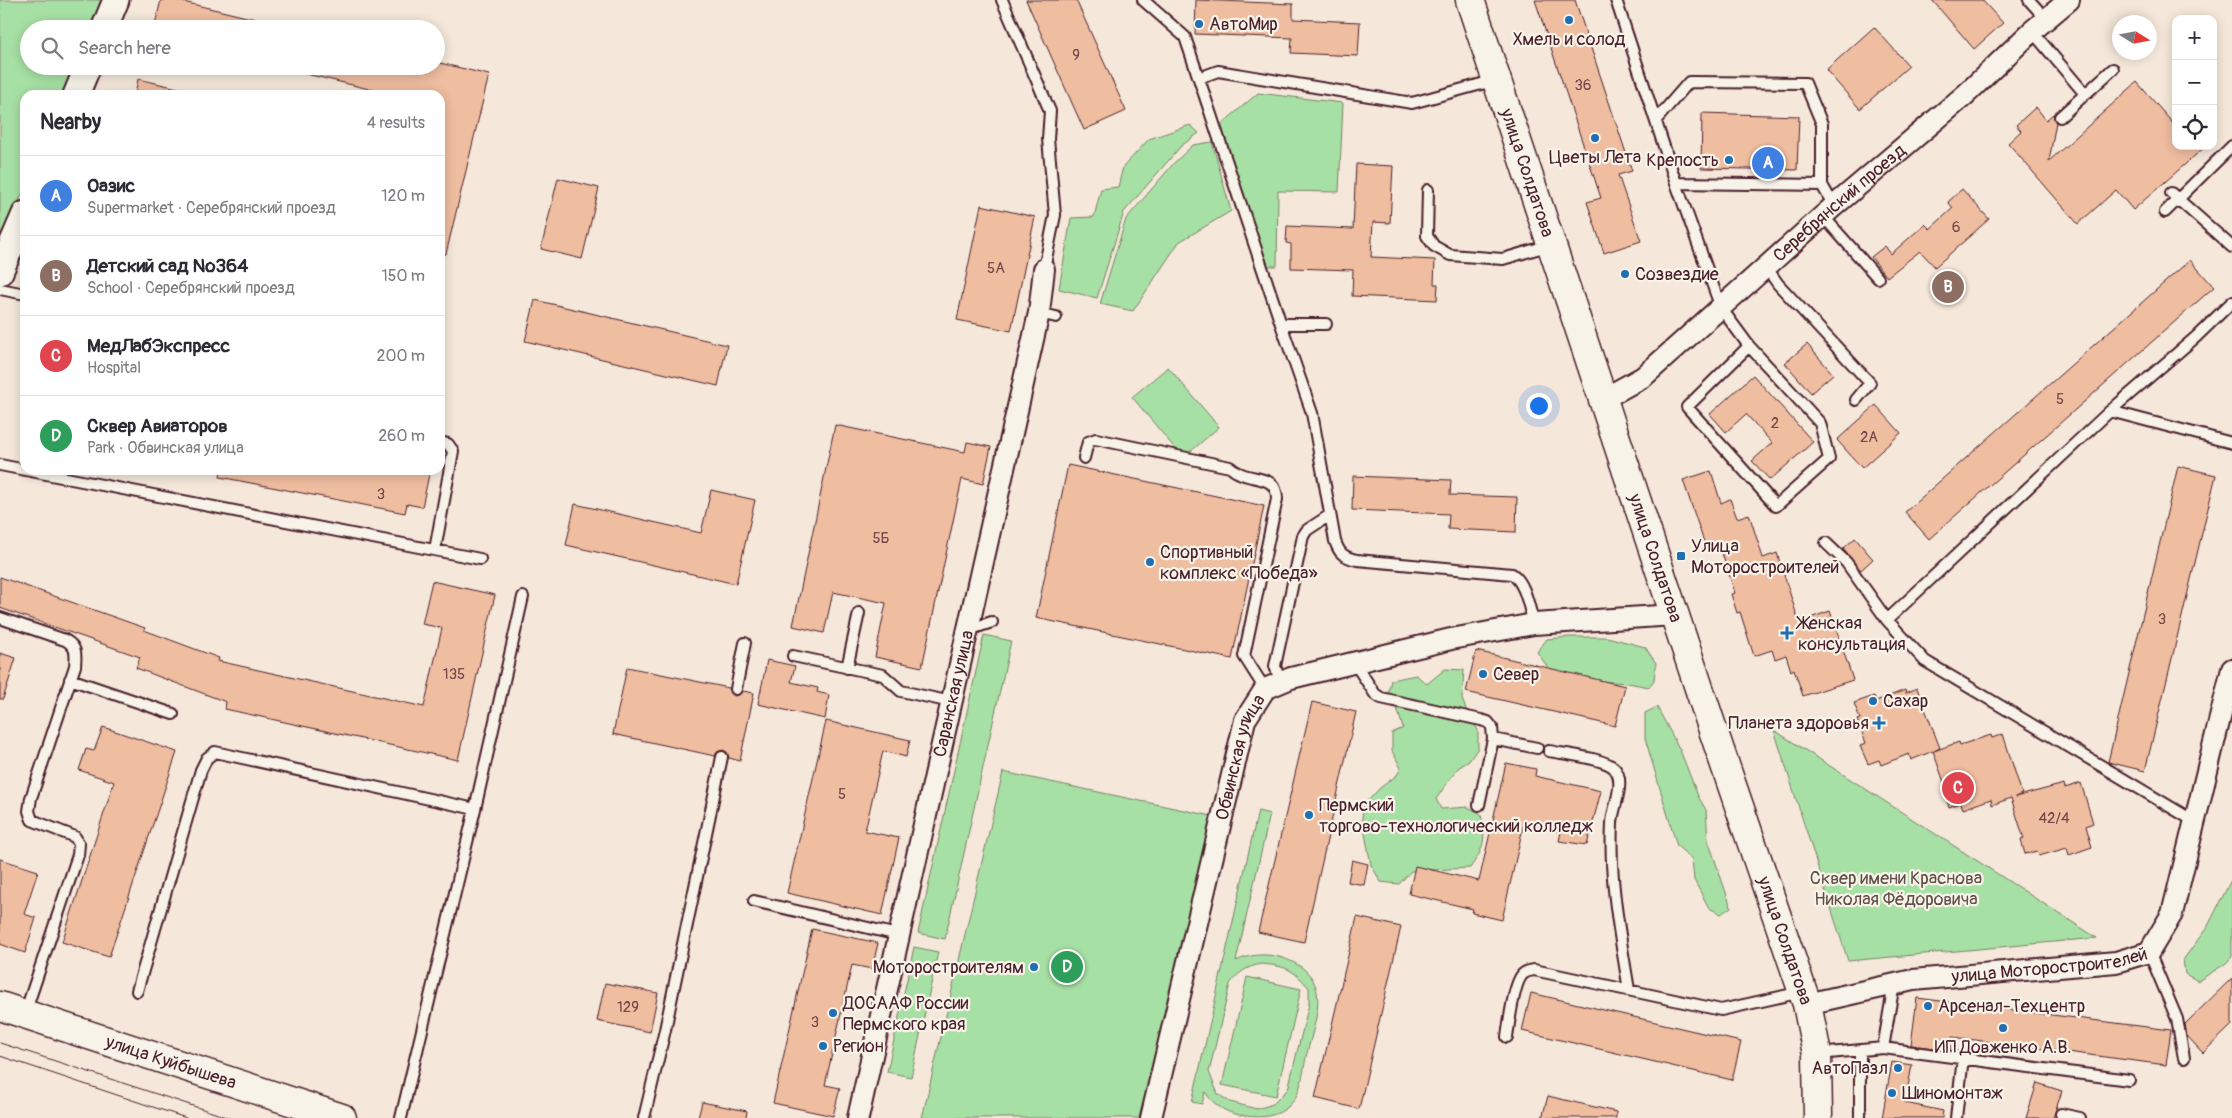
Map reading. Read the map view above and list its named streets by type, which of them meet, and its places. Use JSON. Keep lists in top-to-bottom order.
{
  "streets": {
    "main road": ["улица Солдатова", "улица Куйбышева"],
    "street": [
      "Серебрянский проезд",
      "Саранская улица",
      "Обвинская улица",
      "улица Моторостроителей"
    ]
  },
  "crossings": [
    ["улица Солдатова", "Серебрянский проезд"],
    ["улица Солдатова", "Обвинская улица"],
    ["улица Солдатова", "улица Моторостроителей"]
  ],
  "parks": ["Сквер имени Краснова Николая Фёдоровича"],
  "places": {
    "other": [
      "Хмель и солод",
      "АвтоМир",
      "Цветы Лета",
      "Крепость",
      "Созвездие",
      "Спортивный комплекс «Победа»",
      "Север",
      "Сахар",
      "Пермский торгово-технологический колледж",
      "Моторостроителям",
      "Арсенал-Техцентр",
      "ДОСААФ России Пермского края",
      "ИП Довженко А.В.",
      "Регион",
      "АвтоПазл",
      "Шиномонтаж"
    ],
    "transit": ["Улица Моторостроителей"],
    "health": ["Женская консультация", "Планета здоровья"]
  },
  "house_numbers": [
    "9",
    "36",
    "6",
    "5А",
    "5",
    "2",
    "2А",
    "3",
    "5Б",
    "3",
    "135",
    "5",
    "42/4",
    "129",
    "3"
  ],
  "north": "right",
  "page": {
    "map_buttons": ["+", "−"],
    "search": "Search here",
    "heading": ["Nearby", "4 results"],
    "pins": [
      "A",
      "B",
      "C",
      "D"
    ],
    "list": [
      {
        "mark": "A",
        "name": "Оазис",
        "note": "Supermarket · Серебрянский проезд",
        "value": "120 m"
      },
      {
        "mark": "B",
        "name": "Детский сад №364",
        "note": "School · Серебрянский проезд",
        "value": "150 m"
      },
      {
        "mark": "C",
        "name": "МедЛабЭкспресс",
        "note": "Hospital",
        "value": "200 m"
      },
      {
        "mark": "D",
        "name": "Сквер Авиаторов",
        "note": "Park · Обвинская улица",
        "value": "260 m"
      }
    ]
  }
}
